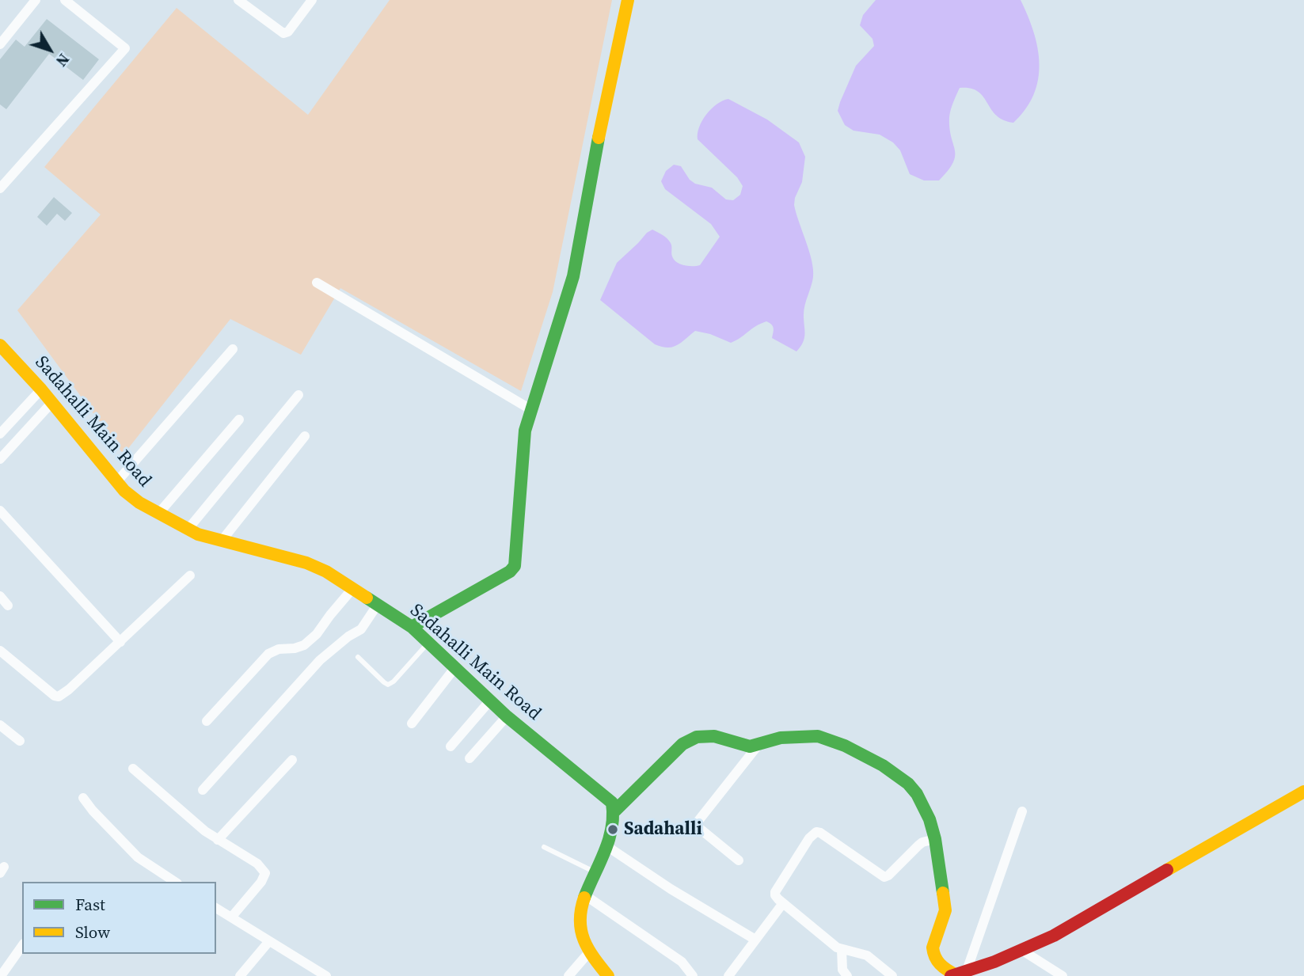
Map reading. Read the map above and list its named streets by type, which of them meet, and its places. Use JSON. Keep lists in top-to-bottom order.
{
  "streets": {
    "street": ["Sadahalli Main Road"]
  },
  "places": ["Sadahalli"],
  "legend": ["Fast", "Slow"],
  "north": "bottom right"
}
